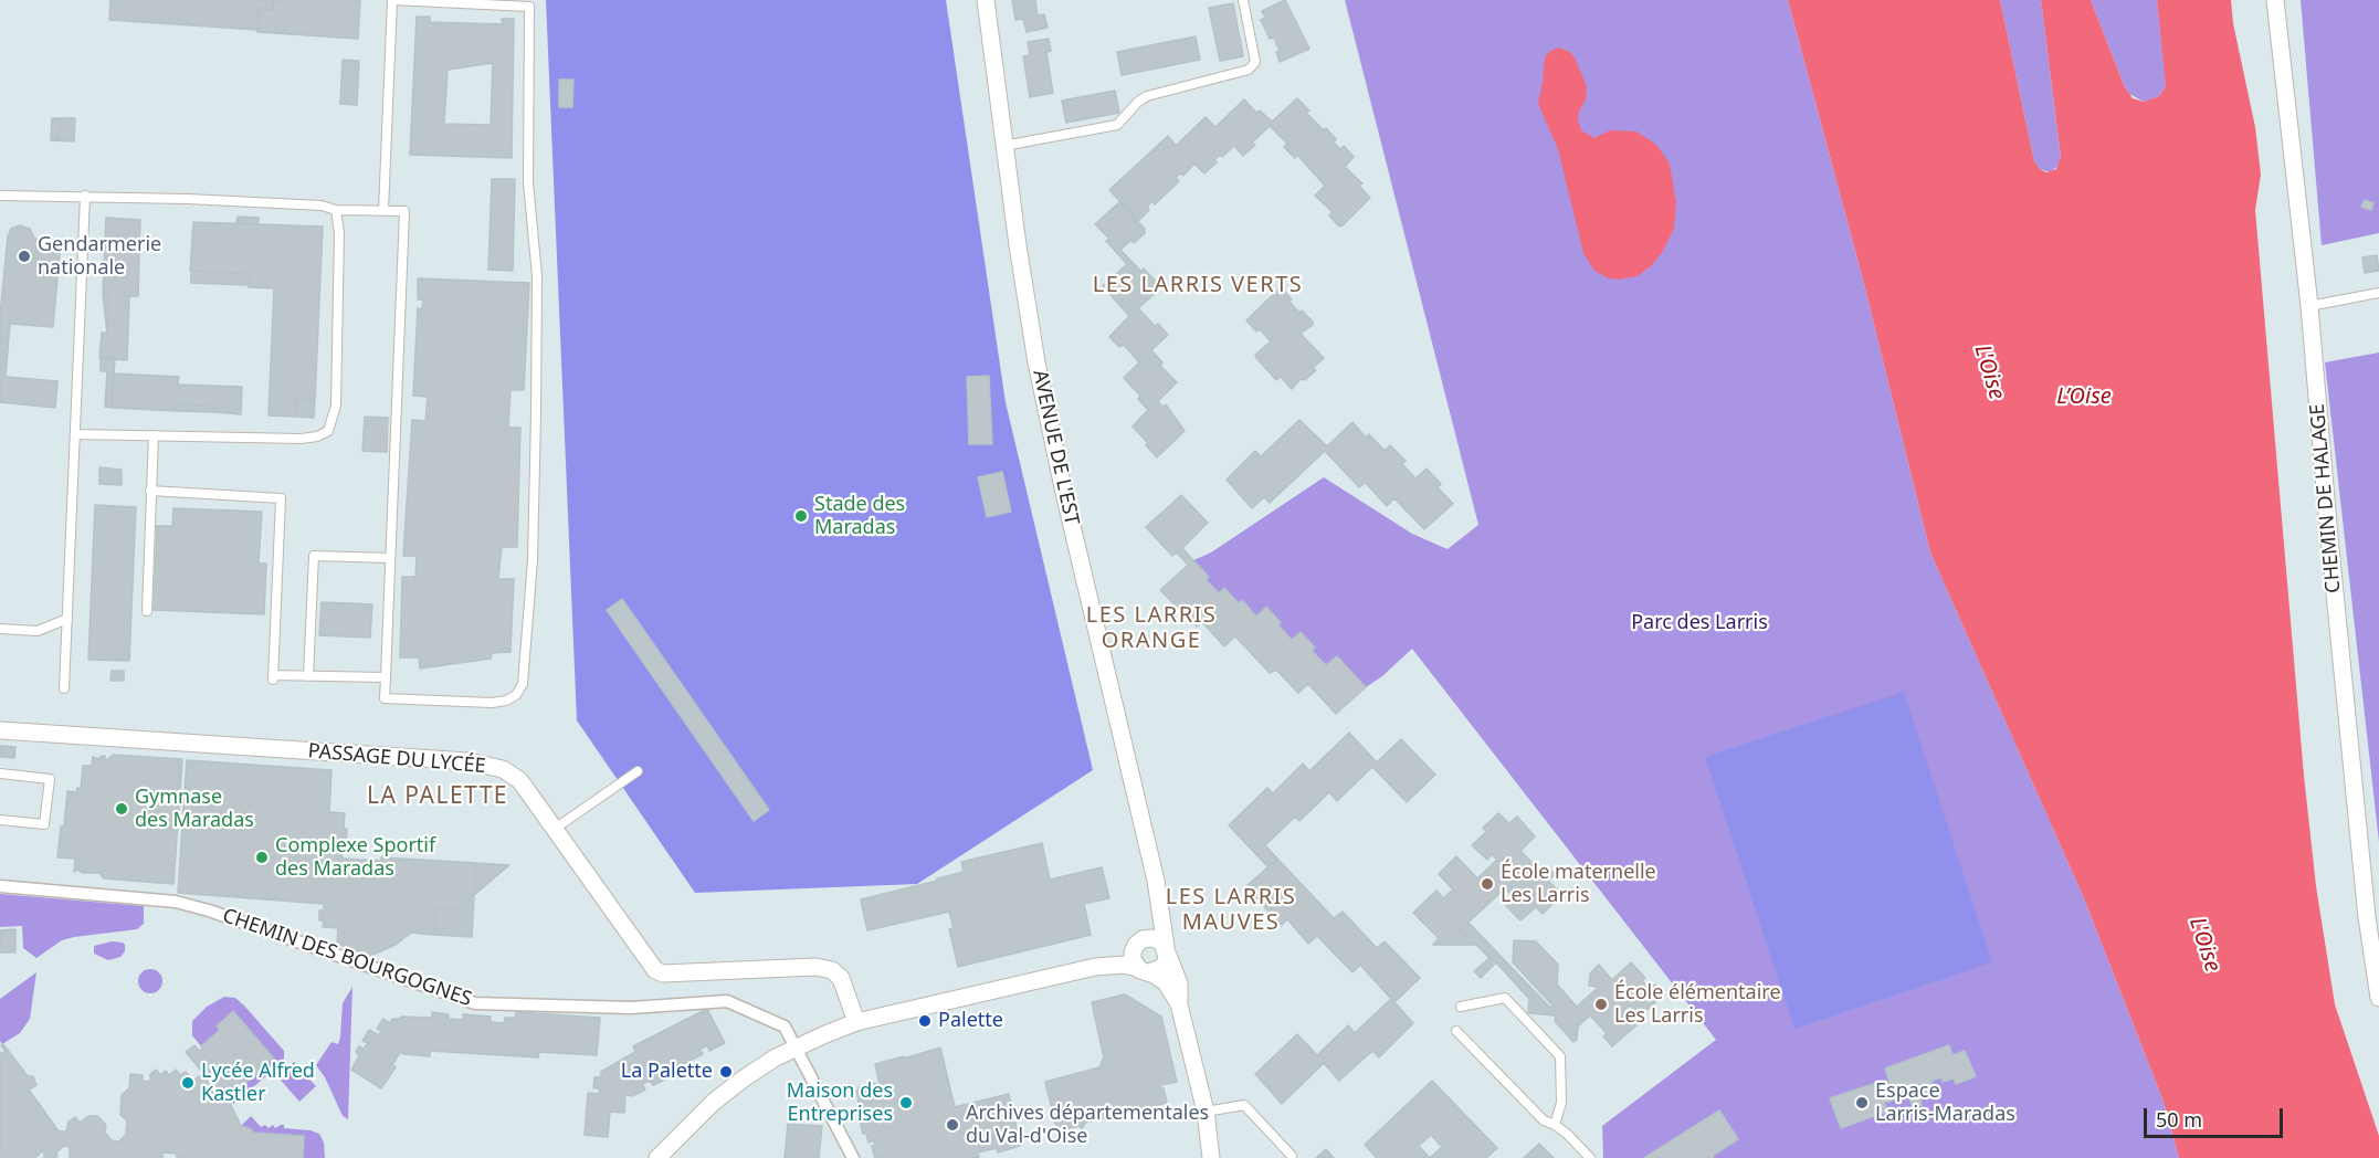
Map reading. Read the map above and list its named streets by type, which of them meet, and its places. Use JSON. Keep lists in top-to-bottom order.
{
  "streets": {
    "street": [
      "AVENUE DE L'EST",
      "CHEMIN DE HALAGE",
      "PASSAGE DU LYCÉE",
      "CHEMIN DES BOURGOGNES"
    ]
  },
  "districts": [
    "LES LARRIS VERTS",
    "LES LARRIS ORANGE",
    "LA PALETTE",
    "LES LARRIS MAUVES"
  ],
  "water": ["L'Oise", "L’Oise"],
  "parks": ["Parc des Larris"],
  "places": [
    "Gendarmerie nationale",
    "Stade des Maradas",
    "Gymnase des Maradas",
    "Complexe Sportif des Maradas",
    "École maternelle Les Larris",
    "École élémentaire Les Larris",
    "Palette",
    "La Palette",
    "Lycée Alfred Kastler",
    "Maison des Entreprises",
    "Espace Larris-Maradas",
    "Archives départementales du Val-d'Oise"
  ],
  "scale_bar": "50 m"
}
